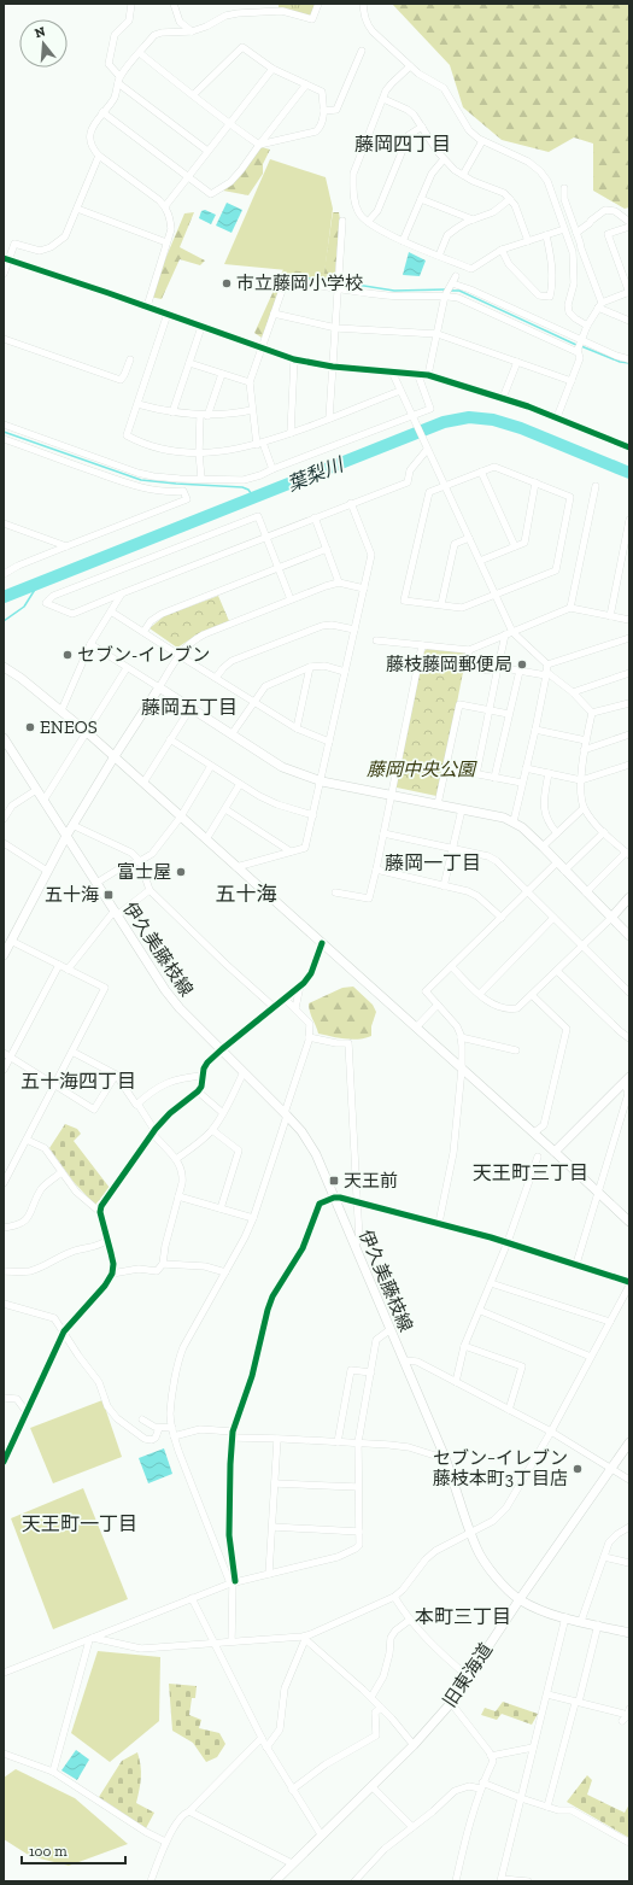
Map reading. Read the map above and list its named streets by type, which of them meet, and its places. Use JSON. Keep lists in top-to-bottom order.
{
  "streets": {
    "main road": ["伊久美藤枝線", "旧東海道"]
  },
  "crossings": [
    ["伊久美藤枝線", "旧東海道"]
  ],
  "districts": [
    "藤岡四丁目",
    "藤岡五丁目",
    "藤岡一丁目",
    "五十海",
    "五十海四丁目",
    "天王町三丁目",
    "天王町一丁目",
    "本町三丁目"
  ],
  "water": ["葉梨川"],
  "parks": ["藤岡中央公園"],
  "places": {
    "other": [
      "市立藤岡小学校",
      "セブン-イレブン",
      "藤枝藤岡郵便局",
      "ENEOS",
      "富士屋",
      "セブン−イレブン 藤枝本町3丁目店"
    ],
    "transit": ["五十海", "天王前"]
  },
  "scale_bar": "100 m",
  "north": "top"
}
